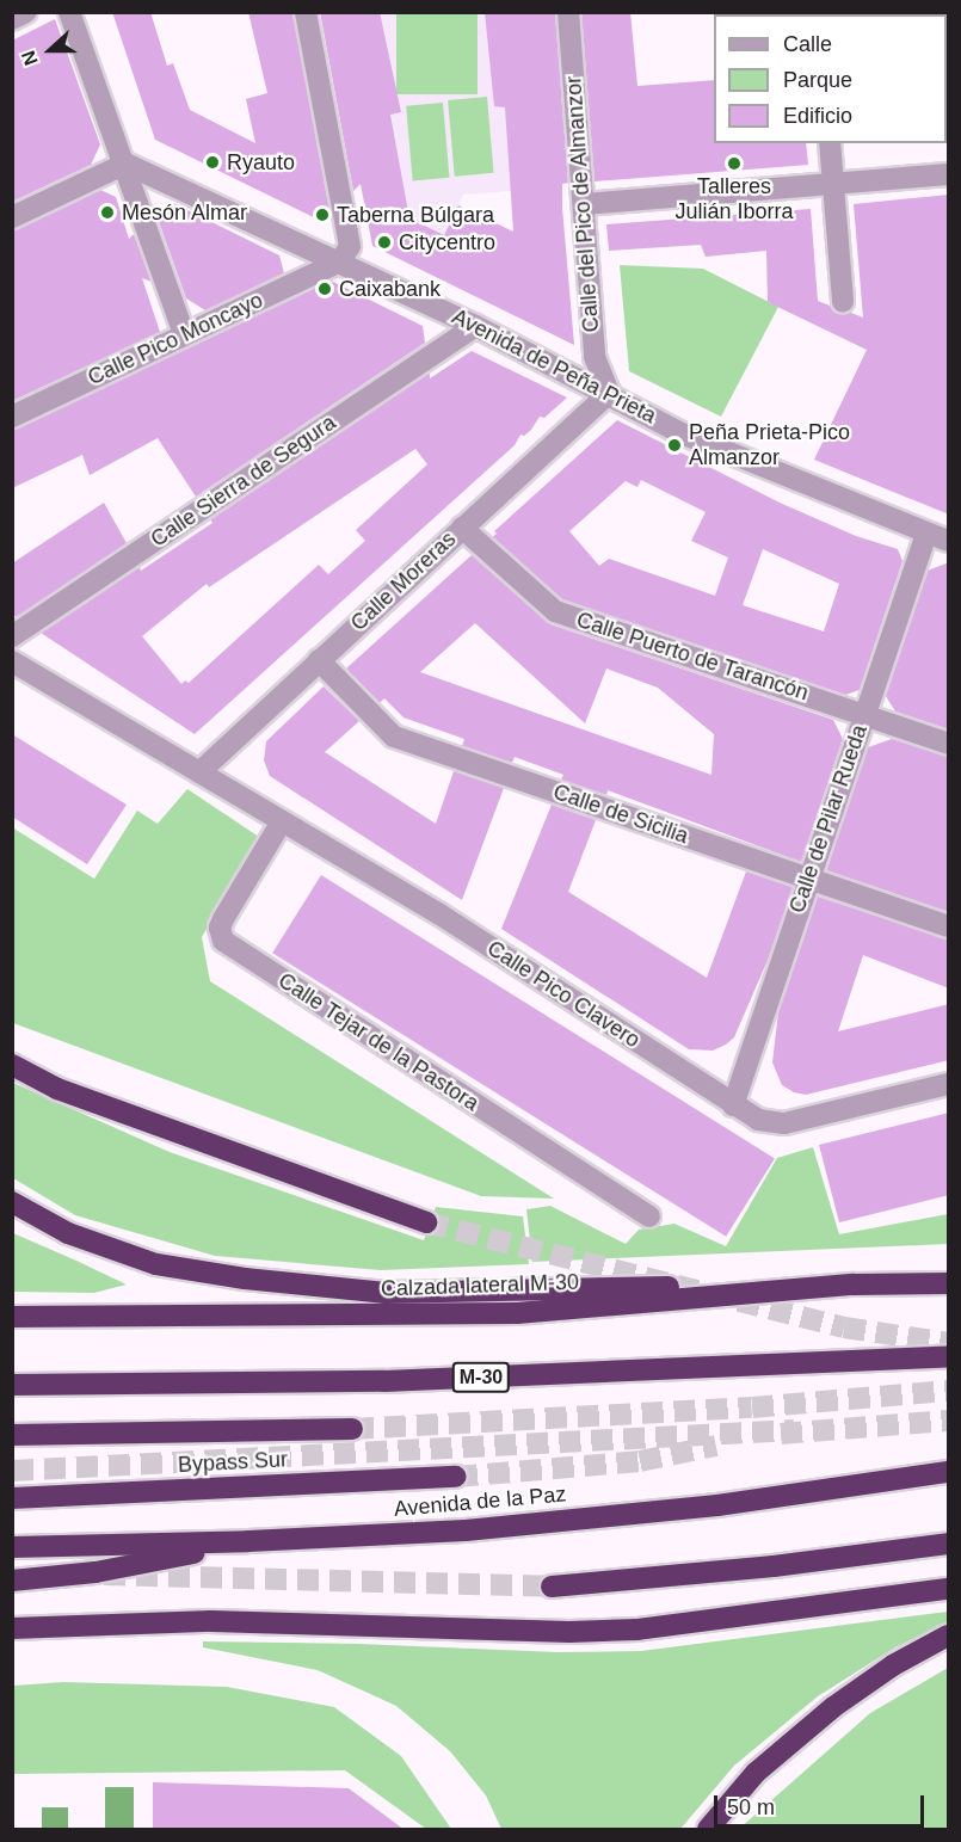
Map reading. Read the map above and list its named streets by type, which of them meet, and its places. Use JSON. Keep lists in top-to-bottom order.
{
  "streets": {
    "highway": [
      "Calzada lateral M-30",
      "M-30",
      "Bypass Sur",
      "Avenida de la Paz"
    ],
    "street": [
      "Calle del Pico de Almanzor",
      "Calle Pico Moncayo",
      "Avenida de Peña Prieta",
      "Calle Sierra de Segura",
      "Calle Moreras",
      "Calle Puerto de Tarancón",
      "Calle de Sicilia",
      "Calle de Pilar Rueda",
      "Calle Pico Clavero",
      "Calle Tejar de la Pastora"
    ]
  },
  "crossings": [
    ["Calle del Pico de Almanzor", "Avenida de Peña Prieta"],
    ["Calle del Pico de Almanzor", "Calle Moreras"],
    ["Calle Pico Moncayo", "Avenida de Peña Prieta"],
    ["Avenida de Peña Prieta", "Calle Sierra de Segura"],
    ["Avenida de Peña Prieta", "Calle Moreras"],
    ["Avenida de Peña Prieta", "Calle de Pilar Rueda"],
    ["Calle Moreras", "Calle Puerto de Tarancón"],
    ["Calle Moreras", "Calle de Sicilia"],
    ["Calle Moreras", "Calle Pico Clavero"],
    ["Calle Puerto de Tarancón", "Calle de Pilar Rueda"],
    ["Calle de Sicilia", "Calle de Pilar Rueda"],
    ["Calle de Pilar Rueda", "Calle Pico Clavero"],
    ["Calle Pico Clavero", "Calle Tejar de la Pastora"]
  ],
  "places": [
    "Ryauto",
    "Talleres Julián Iborra",
    "Mesón Almar",
    "Taberna Búlgara",
    "Citycentro",
    "Caixabank",
    "Peña Prieta-Pico Almanzor"
  ],
  "legend": ["Calle", "Parque", "Edificio"],
  "scale_bar": "50 m",
  "north": "left"
}
